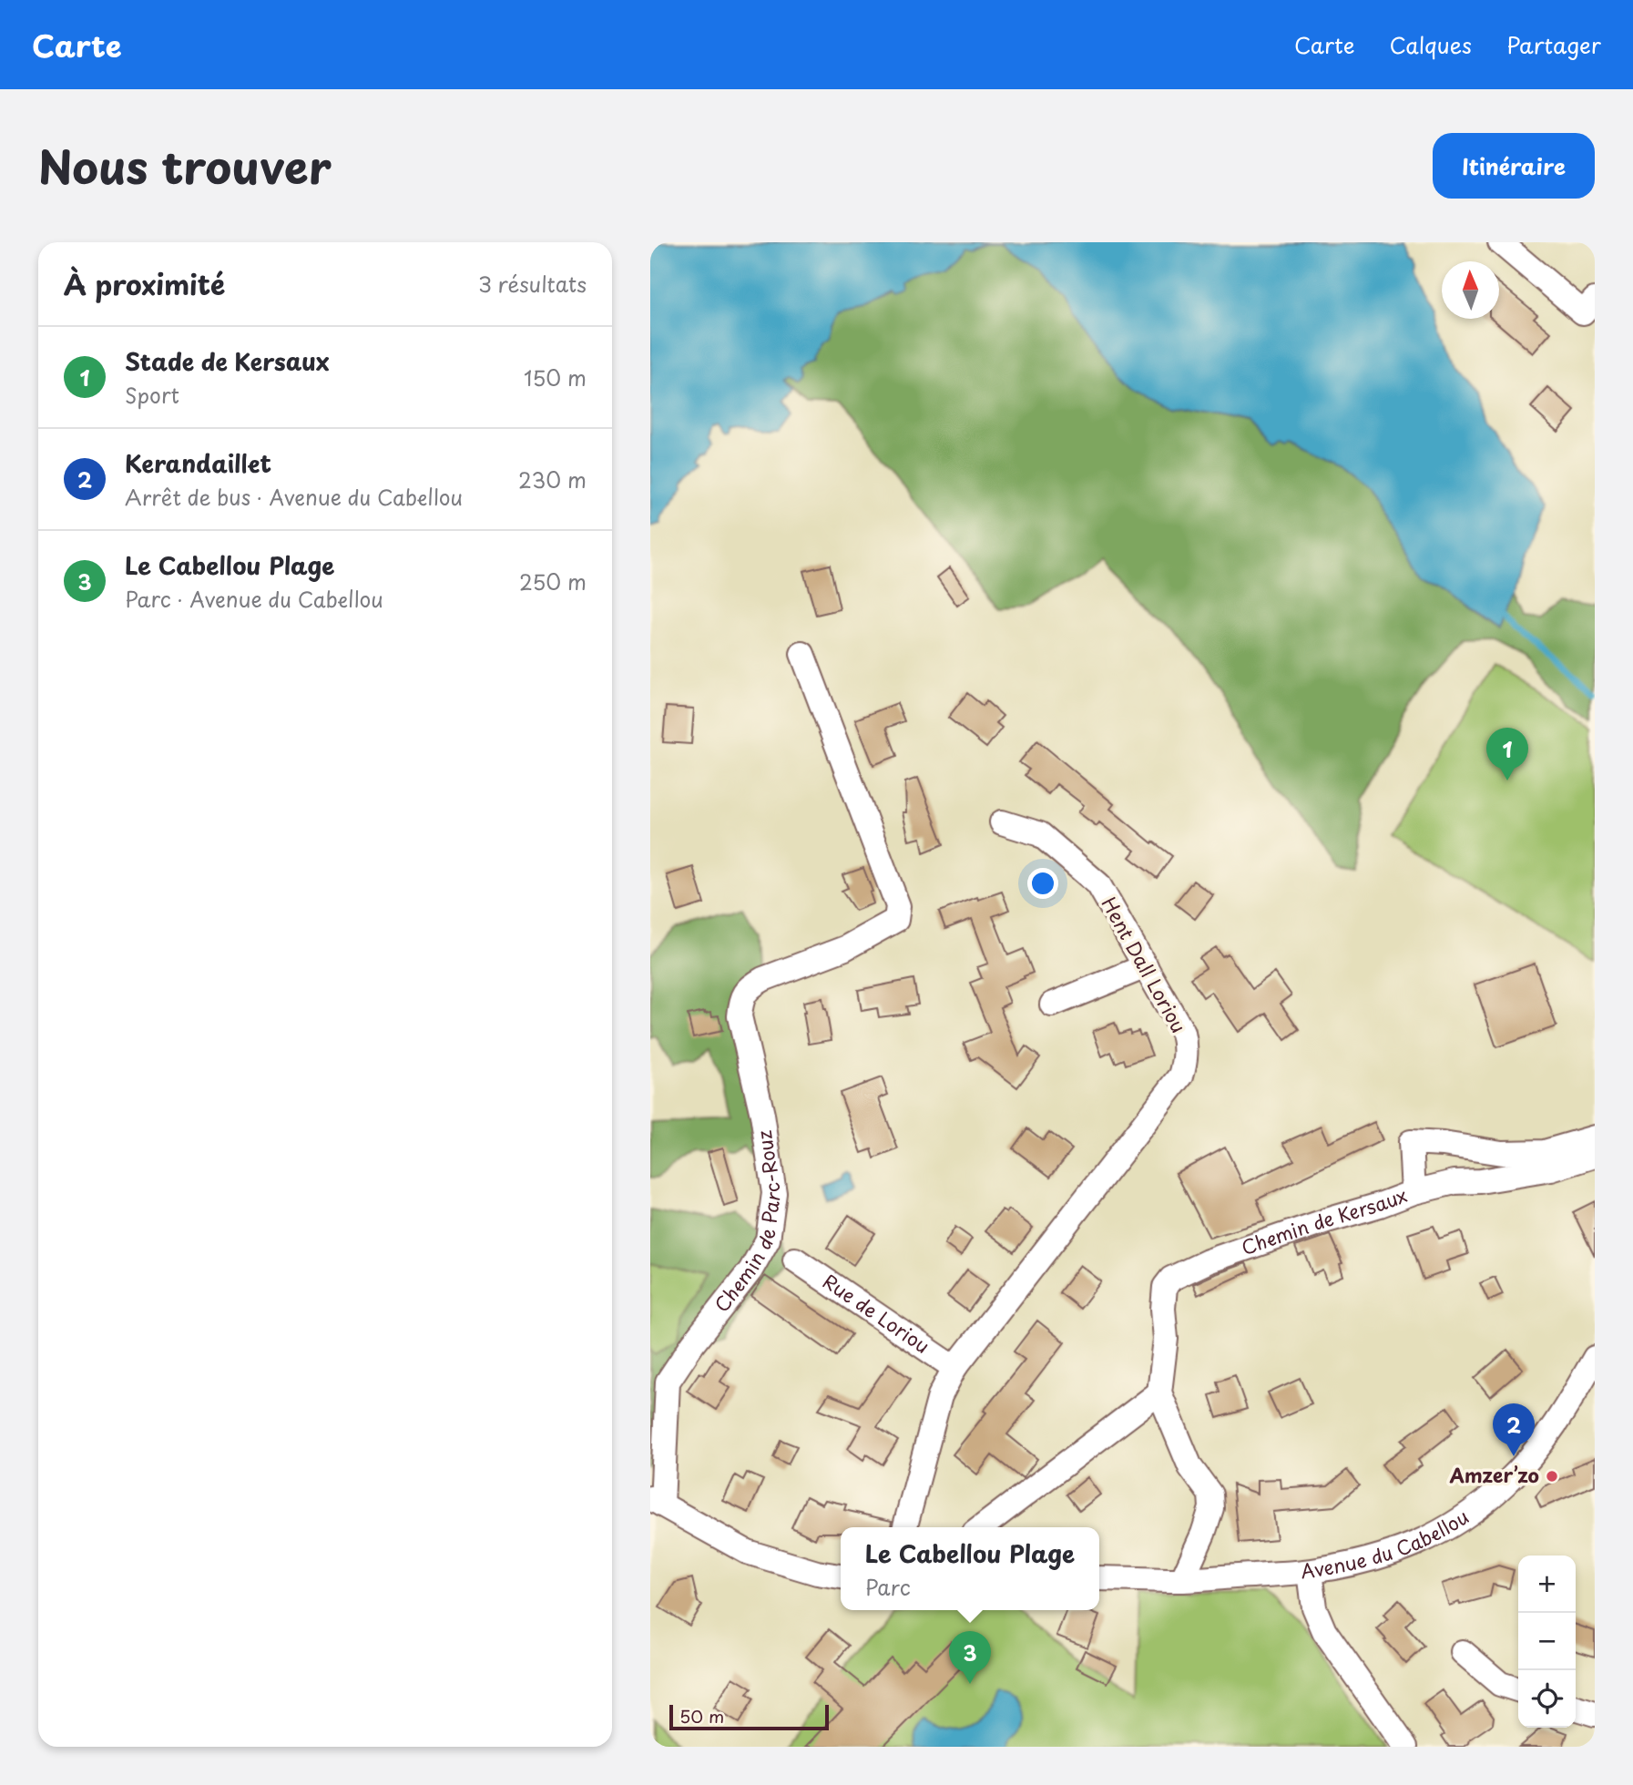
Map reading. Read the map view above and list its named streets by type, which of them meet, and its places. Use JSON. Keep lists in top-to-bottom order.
{
  "streets": {
    "street": [
      "Hent Dall Loriou",
      "Chemin de Parc-Rouz",
      "Chemin de Kersaux",
      "Rue de Loriou",
      "Avenue du Cabellou"
    ]
  },
  "crossings": [
    ["Hent Dall Loriou", "Rue de Loriou"],
    ["Chemin de Kersaux", "Avenue du Cabellou"]
  ],
  "places": ["Amzer’zo"],
  "scale_bar": "50 m",
  "north": "top",
  "page": {
    "header": "Carte",
    "nav": ["Carte", "Calques", "Partager"],
    "title": "Nous trouver",
    "buttons": "Itinéraire",
    "heading": ["À proximité", "3 résultats"],
    "list": [
      {
        "mark": "1",
        "name": "Stade de Kersaux",
        "note": "Sport",
        "value": "150 m"
      },
      {
        "mark": "2",
        "name": "Kerandaillet",
        "note": "Arrêt de bus · Avenue du Cabellou",
        "value": "230 m"
      },
      {
        "mark": "3",
        "name": "Le Cabellou Plage",
        "note": "Parc · Avenue du Cabellou",
        "value": "250 m"
      }
    ],
    "pins": ["1", "2", "3"],
    "popup": ["Le Cabellou Plage", "Parc"],
    "map_buttons": ["+", "−"],
    "scale": "50 m"
  }
}
